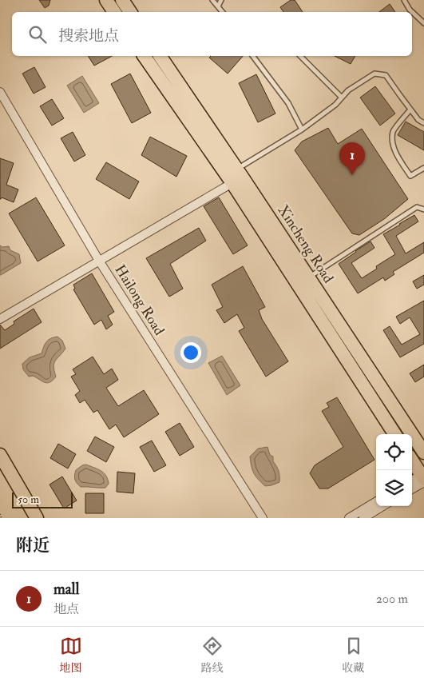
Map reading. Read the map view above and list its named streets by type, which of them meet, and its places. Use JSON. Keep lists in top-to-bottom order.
{
  "streets": {
    "main road": ["Xincheng Road"],
    "street": ["Hailong Road"]
  },
  "scale_bar": "50 m",
  "page": {
    "search": "搜索地点",
    "pins": "1",
    "scale": "50 m",
    "heading": "附近",
    "list": [
      {
        "mark": "1",
        "name": "mall",
        "note": "地点",
        "value": "200 m"
      }
    ],
    "nav": ["地图", "路线", "收藏"]
  }
}
